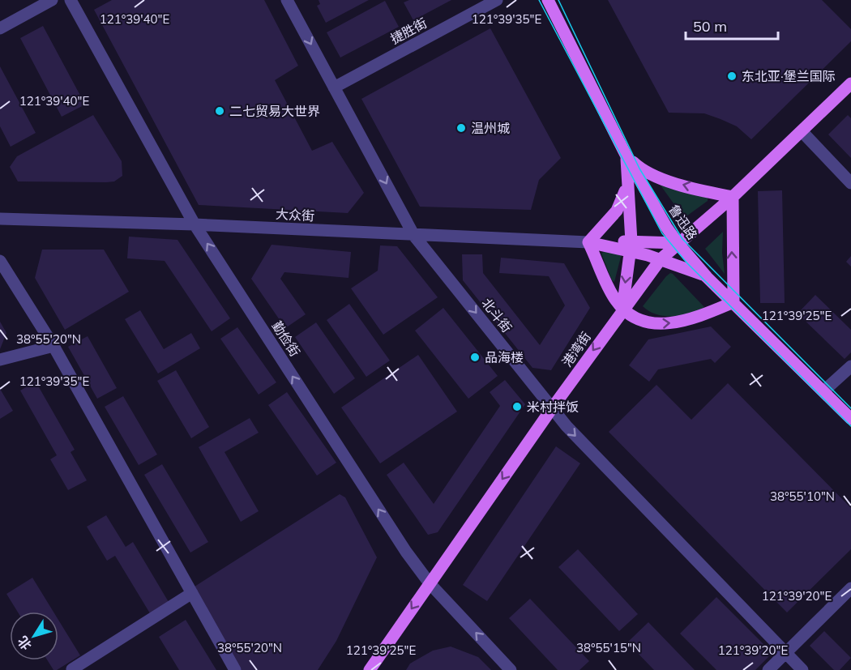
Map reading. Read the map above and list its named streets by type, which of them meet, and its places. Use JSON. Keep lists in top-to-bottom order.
{
  "streets": {
    "main road": ["鲁迅路", "港湾街"],
    "street": [
      "捷胜街",
      "大众街",
      "北斗街",
      "勤俭街"
    ]
  },
  "crossings": [
    ["捷胜街", "北斗街"],
    ["大众街", "北斗街"],
    ["大众街", "勤俭街"],
    ["鲁迅路", "港湾街"],
    ["北斗街", "港湾街"],
    ["勤俭街", "港湾街"]
  ],
  "one_way": ["北斗街", "勤俭街", "港湾街"],
  "places": [
    "东北亚·堡兰国际",
    "二七贸易大世界",
    "温州城",
    "品海楼",
    "米村拌饭"
  ],
  "scale_bar": "50 m",
  "north": "bottom left",
  "coordinates": [
    "121°39'40\"E",
    "121°39'35\"E",
    "121°39'25\"E",
    "38°55'20\"N",
    "38°55'10\"N",
    "121°39'20\"E",
    "38°55'15\"N"
  ]
}
